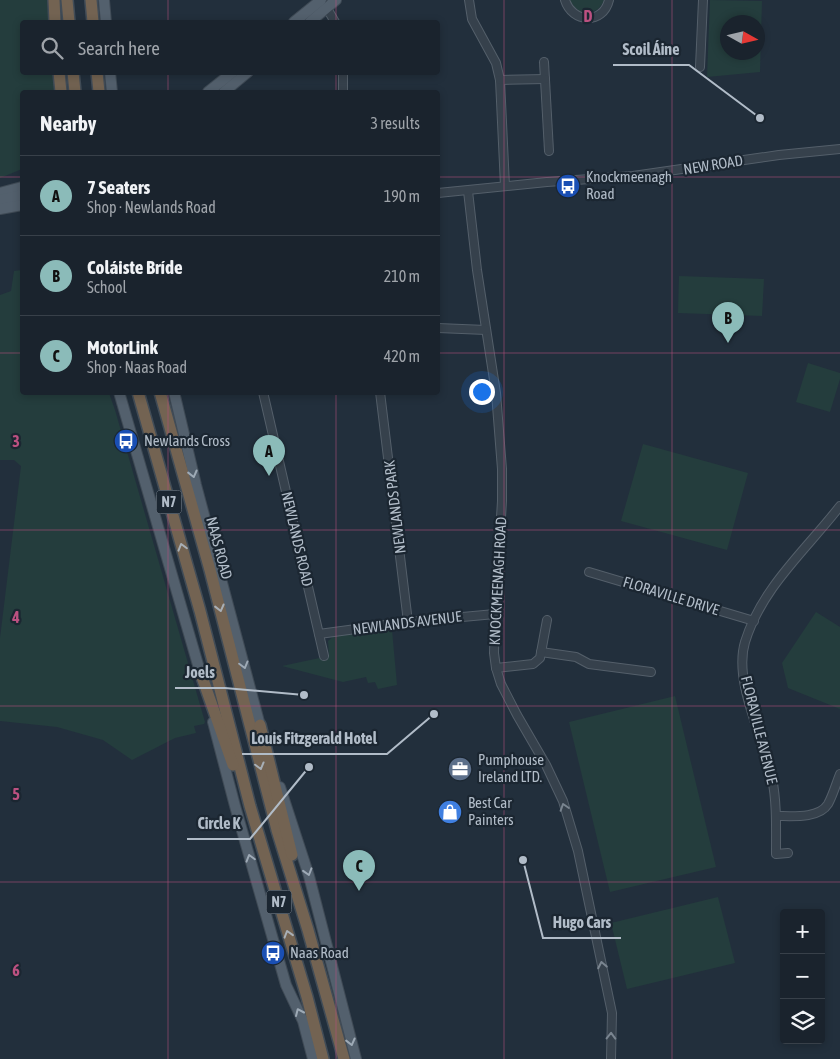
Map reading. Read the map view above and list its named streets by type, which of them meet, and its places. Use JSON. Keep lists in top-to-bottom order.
{
  "streets": {
    "highway": ["N7", "NAAS ROAD"],
    "street": [
      "NEW ROAD",
      "NEWLANDS PARK",
      "NEWLANDS ROAD",
      "KNOCKMEENAGH ROAD",
      "FLORAVILLE DRIVE",
      "NEWLANDS AVENUE",
      "FLORAVILLE AVENUE"
    ]
  },
  "crossings": [
    ["NEW ROAD", "KNOCKMEENAGH ROAD"],
    ["N7", "NAAS ROAD"],
    ["NEWLANDS PARK", "NEWLANDS AVENUE"],
    ["NEWLANDS ROAD", "NEWLANDS AVENUE"],
    ["KNOCKMEENAGH ROAD", "NEWLANDS AVENUE"],
    ["FLORAVILLE DRIVE", "FLORAVILLE AVENUE"]
  ],
  "one_way": ["KNOCKMEENAGH ROAD"],
  "places": {
    "other": [
      "Scoil Áine",
      "Joels",
      "Louis Fitzgerald Hotel",
      "Circle K",
      "Hugo Cars"
    ],
    "bus stop": ["Knockmeenagh Road", "Newlands Cross", "Naas Road"],
    "office": ["Pumphouse Ireland LTD."],
    "shop": ["Best Car Painters"]
  },
  "north": "right",
  "page": {
    "search": "Search here",
    "heading": ["Nearby", "3 results"],
    "list": [
      {
        "mark": "A",
        "name": "7 Seaters",
        "note": "Shop · Newlands Road",
        "value": "190 m"
      },
      {
        "mark": "B",
        "name": "Coláiste Bríde",
        "note": "School",
        "value": "210 m"
      },
      {
        "mark": "C",
        "name": "MotorLink",
        "note": "Shop · Naas Road",
        "value": "420 m"
      }
    ],
    "pins": ["B", "A", "C"],
    "map_buttons": ["+", "−"]
  },
  "grid": {
    "columns": ["D"],
    "rows": [
      "3",
      "4",
      "5",
      "6"
    ]
  }
}
